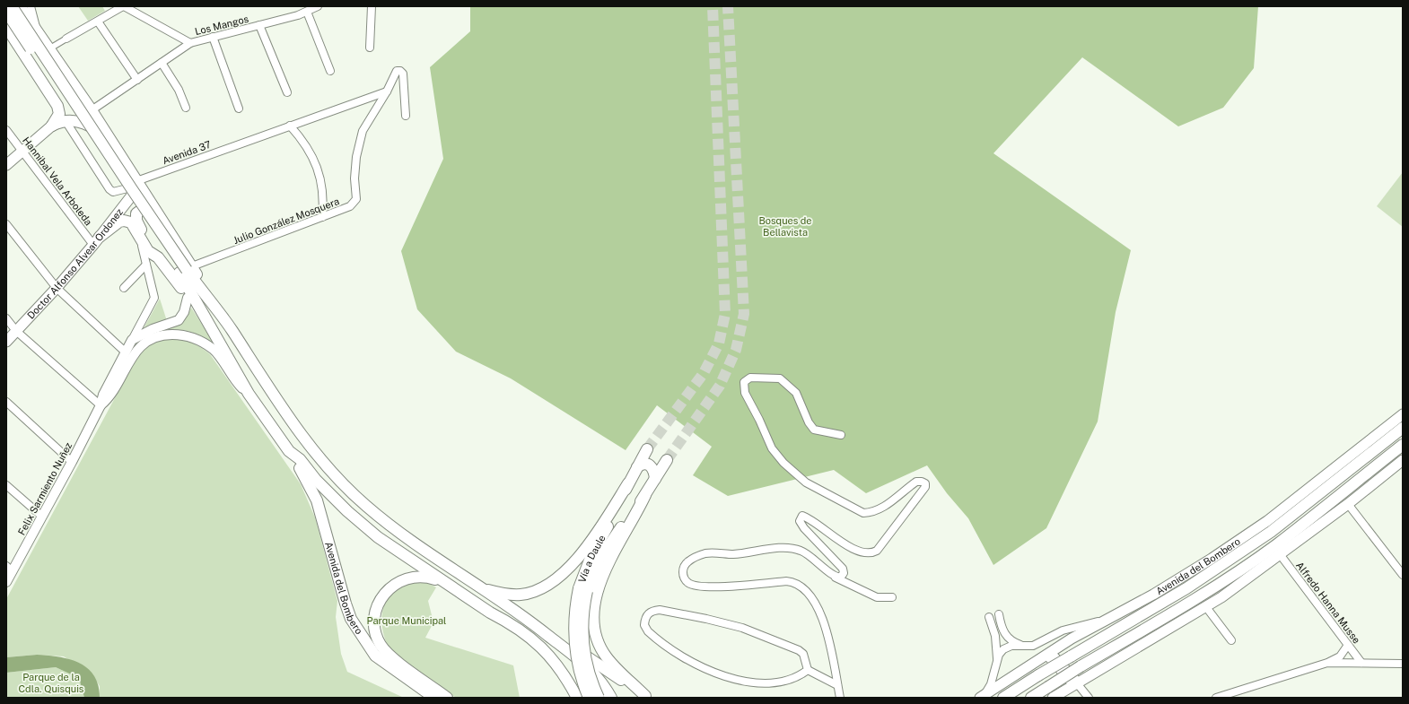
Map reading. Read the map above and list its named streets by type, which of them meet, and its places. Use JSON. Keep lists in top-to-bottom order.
{
  "streets": {
    "main road": ["Doctor Alfonso Alvear Ordonez", "Vía a Daule", "Avenida del Bombero"],
    "street": [
      "Los Mangos",
      "Avenida 37",
      "Hannibal Vela Arboleda",
      "Julio González Mosquera",
      "Felix Sarmiento Nuñez",
      "Alfredo Hanna Musse"
    ]
  },
  "crossings": [
    ["Avenida 37", "Julio González Mosquera"],
    ["Avenida 37", "Doctor Alfonso Alvear Ordonez"],
    ["Hannibal Vela Arboleda", "Doctor Alfonso Alvear Ordonez"]
  ],
  "parks": ["Bosques de Bellavista", "Parque Municipal", "Parque de la Cdla. Quisquis"]
}
